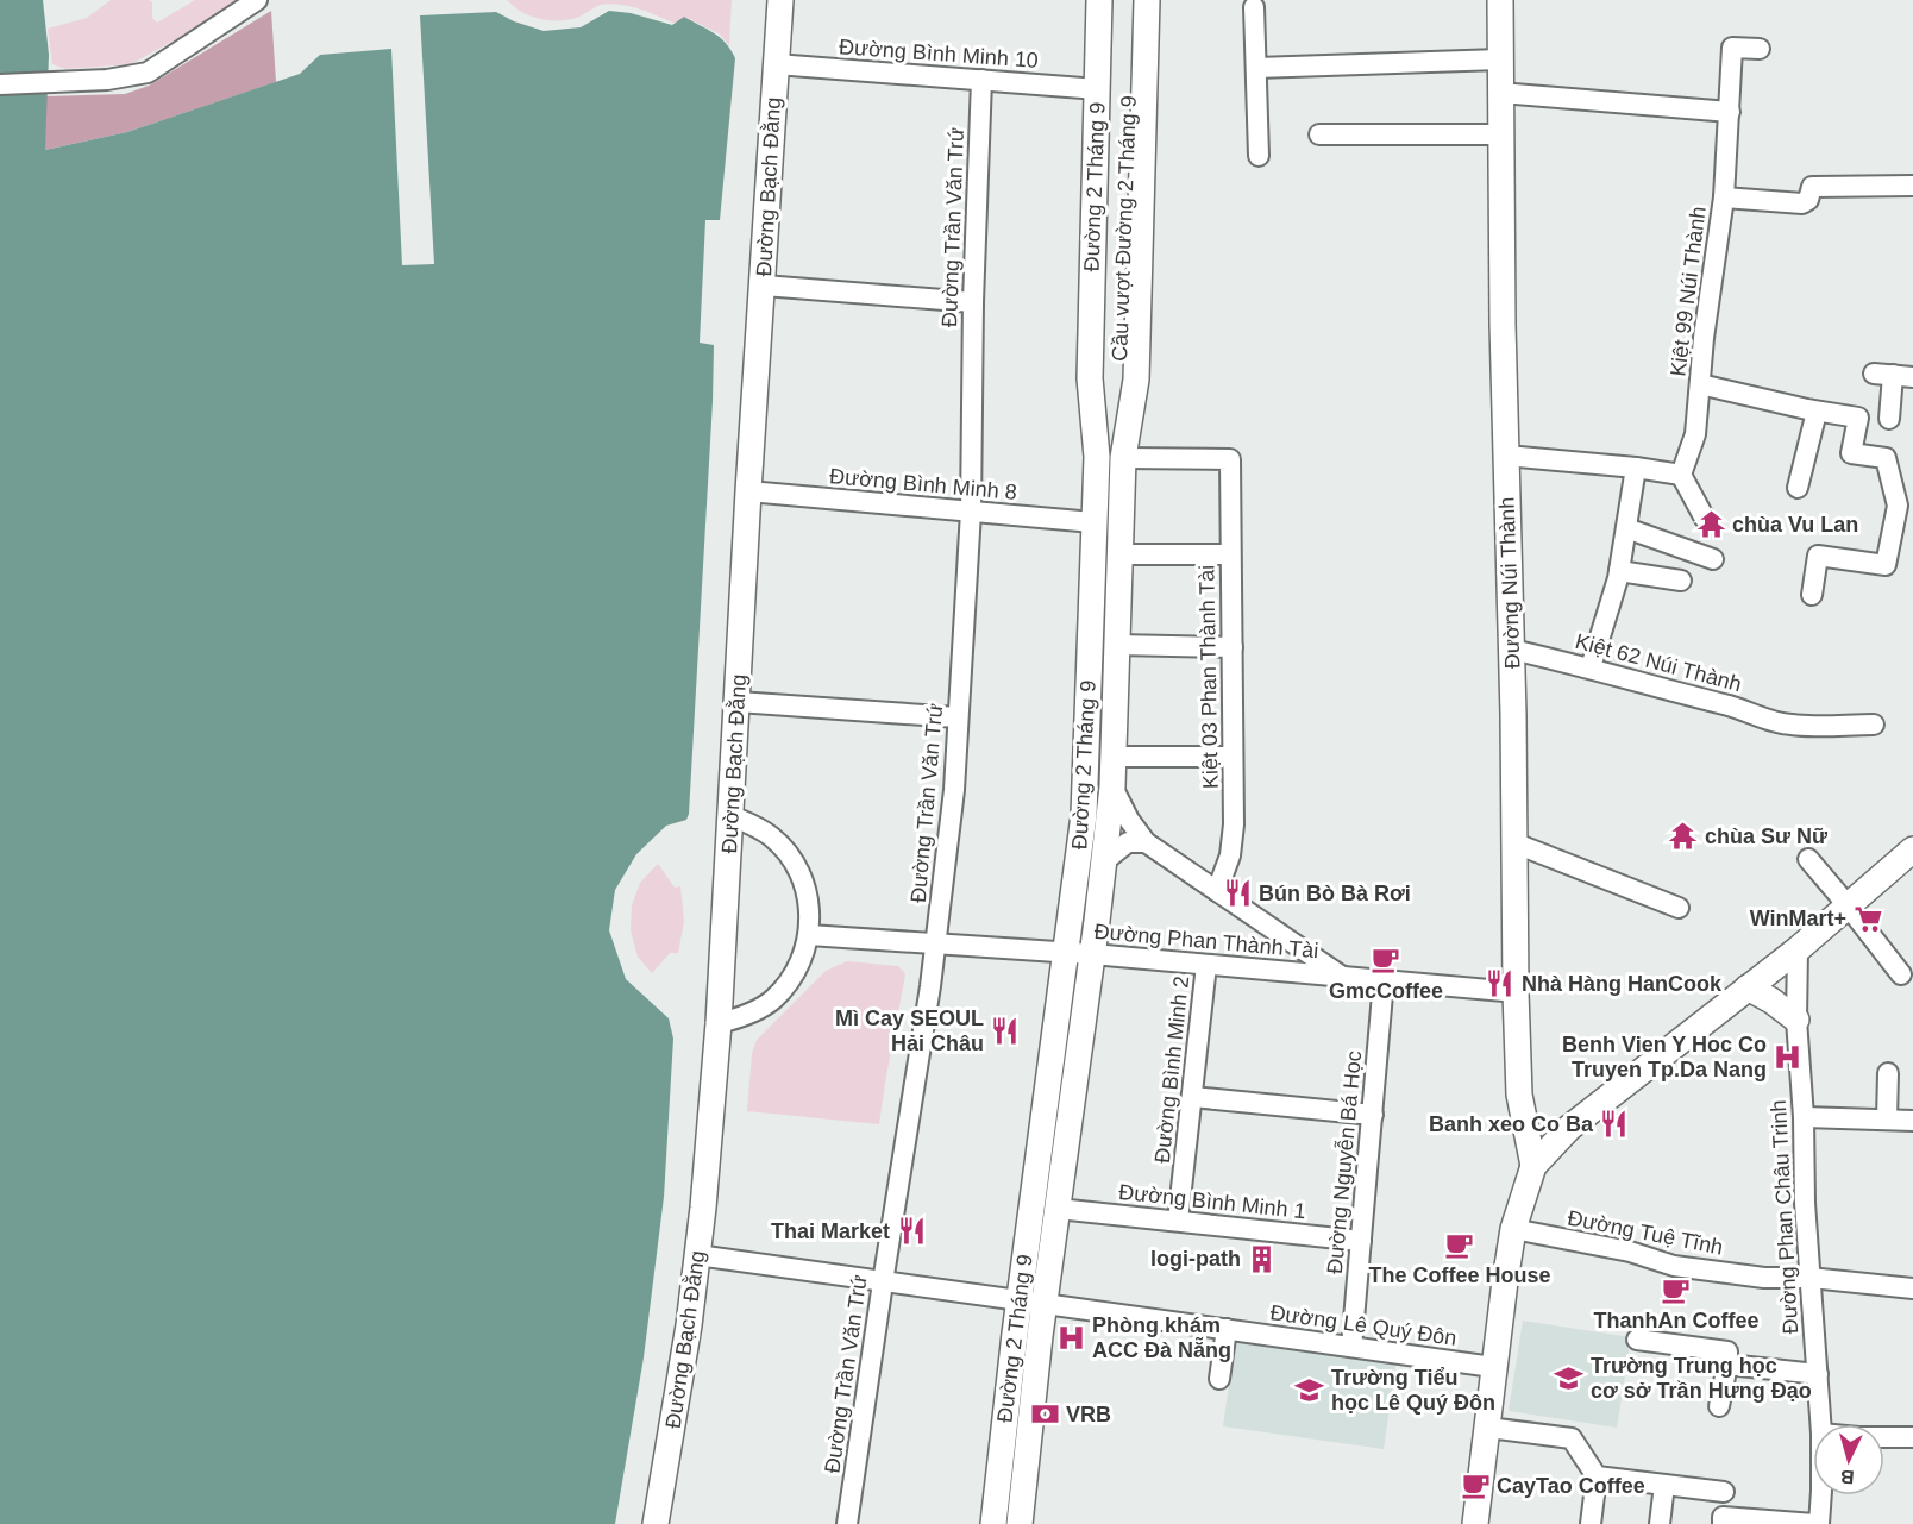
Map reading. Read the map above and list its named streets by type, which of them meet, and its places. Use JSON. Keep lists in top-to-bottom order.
{
  "streets": {
    "main road": [
      "Đường Bạch Đằng",
      "Đường 2 Tháng 9",
      "Cầu vượt Đường 2 Tháng 9",
      "Đường Núi Thành"
    ],
    "street": [
      "Đường Bình Minh 10",
      "Đường Trần Văn Trứ",
      "Kiệt 99 Núi Thành",
      "Đường Bình Minh 8",
      "Kiệt 62 Núi Thành",
      "Kiệt 03 Phan Thành Tài",
      "Đường Phan Thành Tài",
      "Đường Bình Minh 2",
      "Đường Nguyễn Bá Học",
      "Đường Bình Minh 1",
      "Đường Phan Châu Trinh",
      "Đường Tuệ Tĩnh",
      "Đường Lê Quý Đôn"
    ]
  },
  "crossings": [
    ["Đường Bình Minh 10", "Đường Bạch Đằng"],
    ["Đường Bình Minh 10", "Đường 2 Tháng 9"],
    ["Đường Bình Minh 10", "Đường Trần Văn Trứ"],
    ["Đường Bạch Đằng", "Đường Bình Minh 8"],
    ["Đường Bạch Đằng", "Đường Lê Quý Đôn"],
    ["Đường 2 Tháng 9", "Cầu vượt Đường 2 Tháng 9"],
    ["Đường 2 Tháng 9", "Đường Bình Minh 8"],
    ["Đường 2 Tháng 9", "Kiệt 03 Phan Thành Tài"],
    ["Đường 2 Tháng 9", "Đường Phan Thành Tài"],
    ["Đường 2 Tháng 9", "Đường Bình Minh 1"],
    ["Đường 2 Tháng 9", "Đường Lê Quý Đôn"],
    ["Đường Trần Văn Trứ", "Đường Bình Minh 8"],
    ["Đường Trần Văn Trứ", "Đường Phan Thành Tài"],
    ["Đường Trần Văn Trứ", "Đường Lê Quý Đôn"],
    ["Cầu vượt Đường 2 Tháng 9", "Kiệt 03 Phan Thành Tài"],
    ["Đường Núi Thành", "Kiệt 62 Núi Thành"],
    ["Đường Núi Thành", "Đường Phan Thành Tài"],
    ["Kiệt 03 Phan Thành Tài", "Đường Phan Thành Tài"],
    ["Đường Phan Thành Tài", "Đường Bình Minh 2"],
    ["Đường Phan Thành Tài", "Đường Nguyễn Bá Học"],
    ["Đường Bình Minh 2", "Đường Bình Minh 1"],
    ["Đường Nguyễn Bá Học", "Đường Bình Minh 1"],
    ["Đường Nguyễn Bá Học", "Đường Lê Quý Đôn"],
    ["Đường Phan Châu Trinh", "Đường Tuệ Tĩnh"]
  ],
  "places": {
    "temple": ["chùa Vu Lan", "chùa Sư Nữ"],
    "restaurant": [
      "Bún Bò Bà Rơi",
      "Nhà Hàng HanCook",
      "Mì Cay SEOUL Hải Châu",
      "Banh xeo Co Ba",
      "Thai Market"
    ],
    "supermarket": ["WinMart+"],
    "cafe": [
      "GmcCoffee",
      "The Coffee House",
      "ThanhAn Coffee",
      "CayTao Coffee"
    ],
    "hospital": ["Benh Vien Y Hoc Co Truyen Tp.Da Nang", "Phòng khám ACC Đà Nẵng"],
    "building": ["logi-path"],
    "school or university": ["Trường Trung học cơ sở Trần Hưng Đạo", "Trường Tiểu học Lê Quý Đôn"],
    "bank": ["VRB"]
  },
  "north": "bottom"
}
